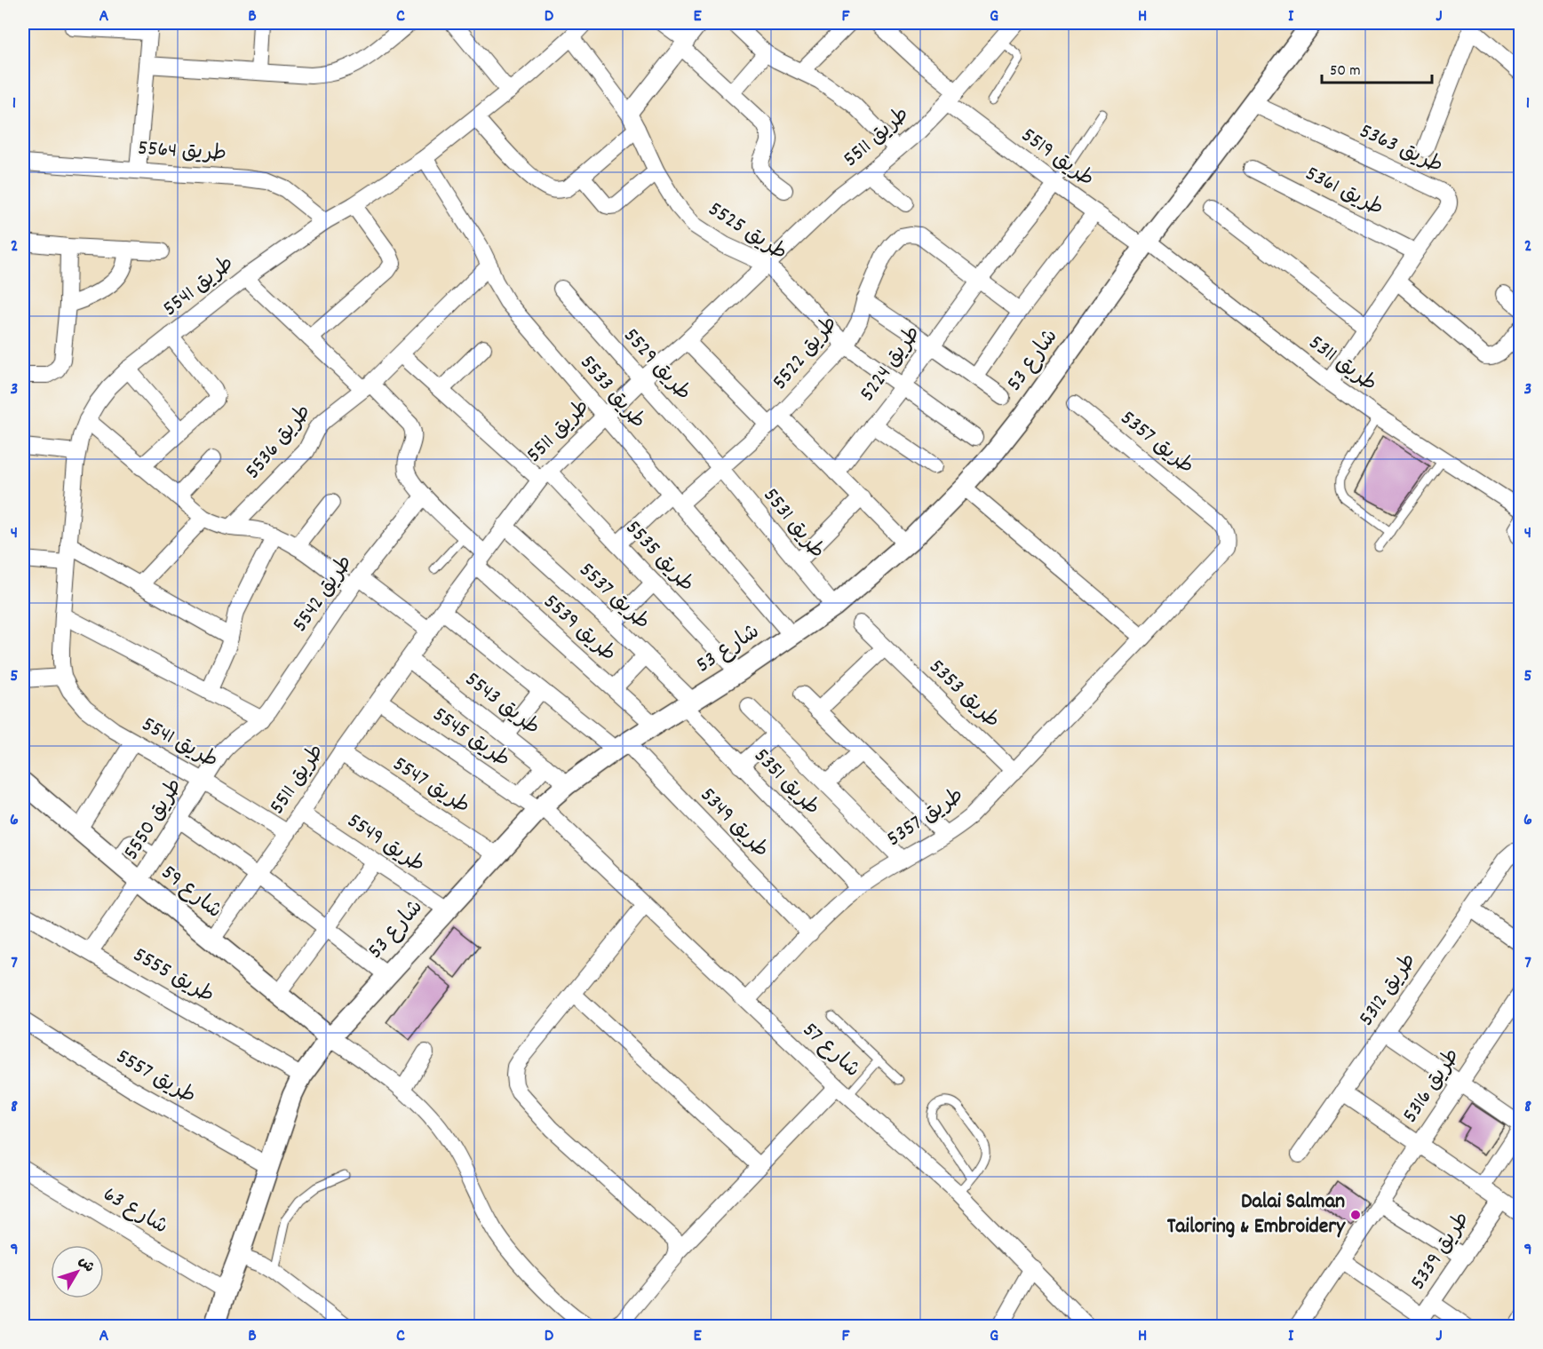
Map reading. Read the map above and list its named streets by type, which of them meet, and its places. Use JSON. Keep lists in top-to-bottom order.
{
  "streets": {
    "street": [
      "طريق 5511",
      "طريق 5363",
      "طريق 5564",
      "طريق 5519",
      "طريق 5361",
      "طريق 5525",
      "طريق 5541",
      "طريق 5522",
      "شارع 53",
      "طريق 5224",
      "طريق 5311",
      "طريق 5529",
      "طريق 5533",
      "طريق 5536",
      "طريق 5357",
      "طريق 5531",
      "طريق 5535",
      "طريق 5542",
      "طريق 5537",
      "طريق 5539",
      "طريق 5353",
      "طريق 5543",
      "طريق 5545",
      "طريق 5351",
      "طريق 5547",
      "طريق 5550",
      "طريق 5349",
      "طريق 5549",
      "شارع 59",
      "طريق 5555",
      "طريق 5312",
      "شارع 57",
      "طريق 5557",
      "طريق 5316",
      "شارع 63",
      "طريق 5339"
    ]
  },
  "crossings": [
    ["طريق 5511", "طريق 5519"],
    ["طريق 5511", "طريق 5525"],
    ["طريق 5511", "طريق 5541"],
    ["طريق 5511", "طريق 5529"],
    ["طريق 5511", "طريق 5533"],
    ["طريق 5511", "طريق 5535"],
    ["طريق 5511", "طريق 5537"],
    ["طريق 5511", "طريق 5539"],
    ["طريق 5511", "طريق 5543"],
    ["طريق 5511", "طريق 5545"],
    ["طريق 5511", "طريق 5547"],
    ["طريق 5511", "طريق 5549"],
    ["طريق 5511", "شارع 59"],
    ["طريق 5363", "طريق 5361"],
    ["طريق 5363", "شارع 53"],
    ["طريق 5363", "طريق 5311"],
    ["طريق 5564", "طريق 5541"],
    ["طريق 5519", "شارع 53"],
    ["طريق 5519", "طريق 5224"],
    ["طريق 5519", "طريق 5311"],
    ["طريق 5525", "طريق 5541"],
    ["طريق 5525", "طريق 5522"],
    ["طريق 5525", "طريق 5224"],
    ["طريق 5541", "طريق 5533"],
    ["طريق 5541", "طريق 5550"],
    ["طريق 5522", "طريق 5224"],
    ["طريق 5522", "طريق 5529"],
    ["طريق 5522", "طريق 5533"],
    ["طريق 5522", "طريق 5531"],
    ["طريق 5522", "طريق 5535"],
    ["شارع 53", "طريق 5311"],
    ["شارع 53", "طريق 5533"],
    ["شارع 53", "طريق 5531"],
    ["شارع 53", "طريق 5535"],
    ["شارع 53", "طريق 5537"],
    ["شارع 53", "طريق 5539"],
    ["شارع 53", "طريق 5543"],
    ["شارع 53", "طريق 5545"],
    ["شارع 53", "طريق 5351"],
    ["شارع 53", "طريق 5547"],
    ["شارع 53", "طريق 5349"],
    ["شارع 53", "طريق 5549"],
    ["شارع 53", "شارع 59"],
    ["شارع 53", "طريق 5555"],
    ["شارع 53", "شارع 57"],
    ["شارع 53", "طريق 5557"],
    ["شارع 53", "شارع 63"],
    ["طريق 5529", "طريق 5531"],
    ["طريق 5533", "طريق 5536"],
    ["طريق 5536", "طريق 5535"],
    ["طريق 5357", "طريق 5353"],
    ["طريق 5357", "طريق 5351"],
    ["طريق 5357", "طريق 5349"],
    ["طريق 5357", "شارع 57"],
    ["طريق 5542", "طريق 5550"],
    ["طريق 5537", "طريق 5351"],
    ["طريق 5545", "شارع 57"],
    ["طريق 5550", "شارع 59"],
    ["طريق 5550", "طريق 5555"]
  ],
  "places": ["Dalai Salman Tailoring & Embroidery"],
  "scale_bar": "50 m",
  "north": "top right",
  "grid": {
    "columns": [
      "A",
      "B",
      "C",
      "D",
      "E",
      "F",
      "G",
      "H",
      "I",
      "J"
    ],
    "rows": [
      "1",
      "2",
      "3",
      "4",
      "5",
      "6",
      "7",
      "8",
      "9"
    ]
  }
}
